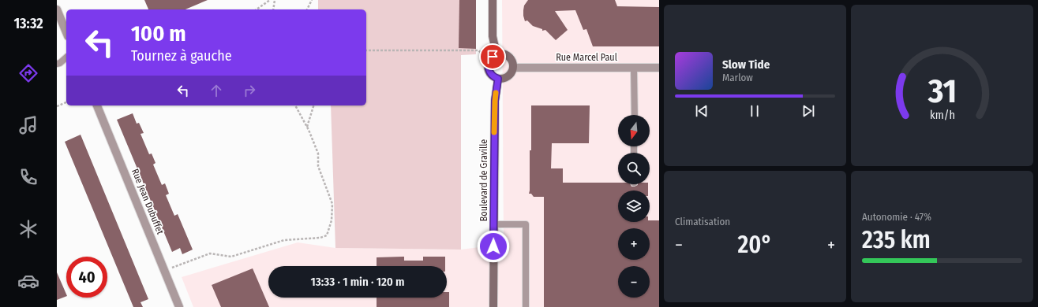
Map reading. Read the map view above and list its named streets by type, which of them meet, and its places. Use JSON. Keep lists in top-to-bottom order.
{
  "streets": {
    "street": ["Rue Marcel Paul", "Boulevard de Graville", "Rue Jean Dubuffet"]
  },
  "crossings": [
    ["Rue Marcel Paul", "Boulevard de Graville"]
  ],
  "north": "bottom",
  "page": {
    "tabs": "13:32",
    "turn": ["100 m", "Tournez à gauche"],
    "song": ["Slow Tide", "Marlow"],
    "map_buttons": ["+", "−"],
    "tile": [
      "Climatisation",
      ["Autonomie · 47%", "235 km"]
    ],
    "heat": ["−", "20°", "+"],
    "limit": "40",
    "trip": "13:33 · 1 min · 120 m",
    "gauge": ["31", "km/h"]
  }
}
